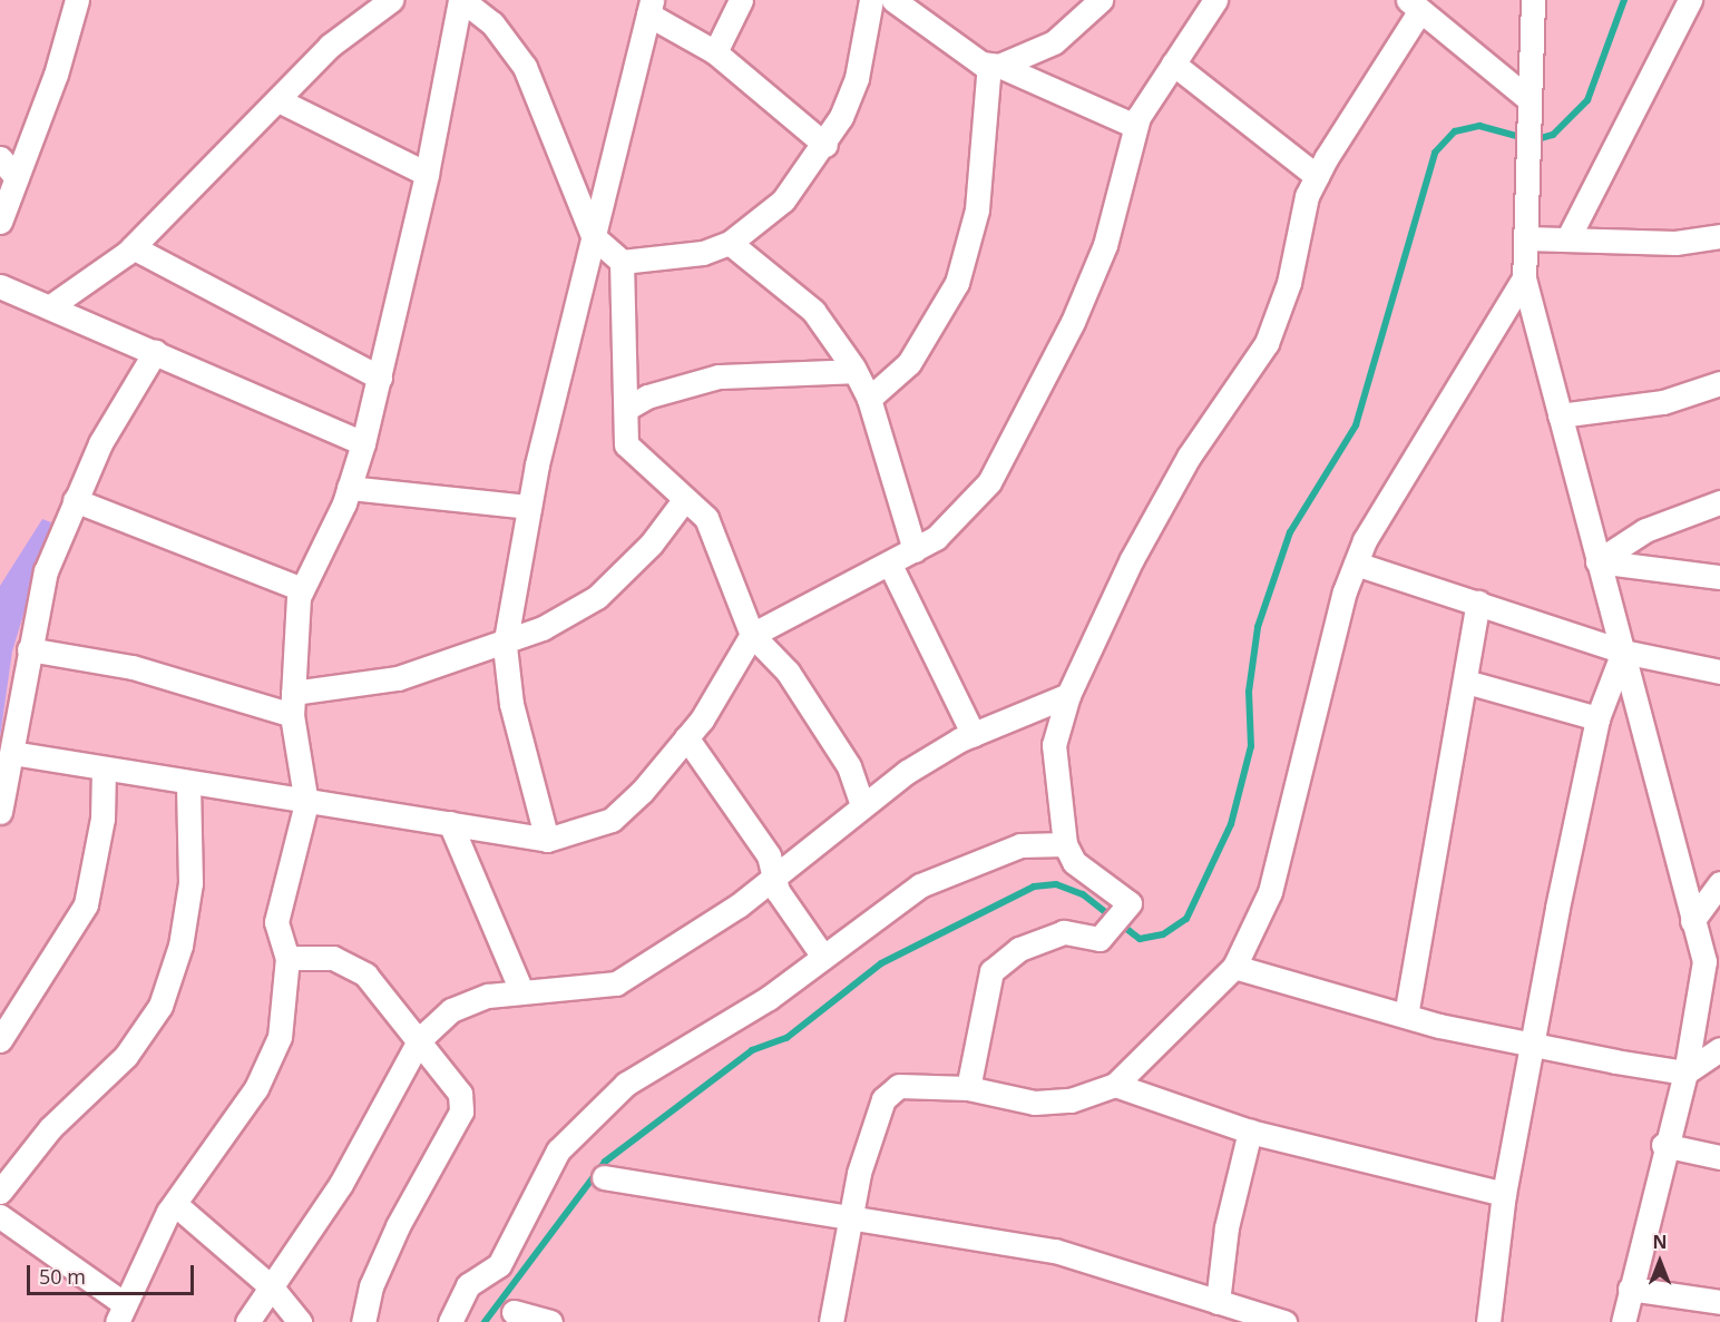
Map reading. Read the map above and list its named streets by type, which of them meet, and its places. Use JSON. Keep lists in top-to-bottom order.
{
  "scale_bar": "50 m",
  "north": "top"
}
